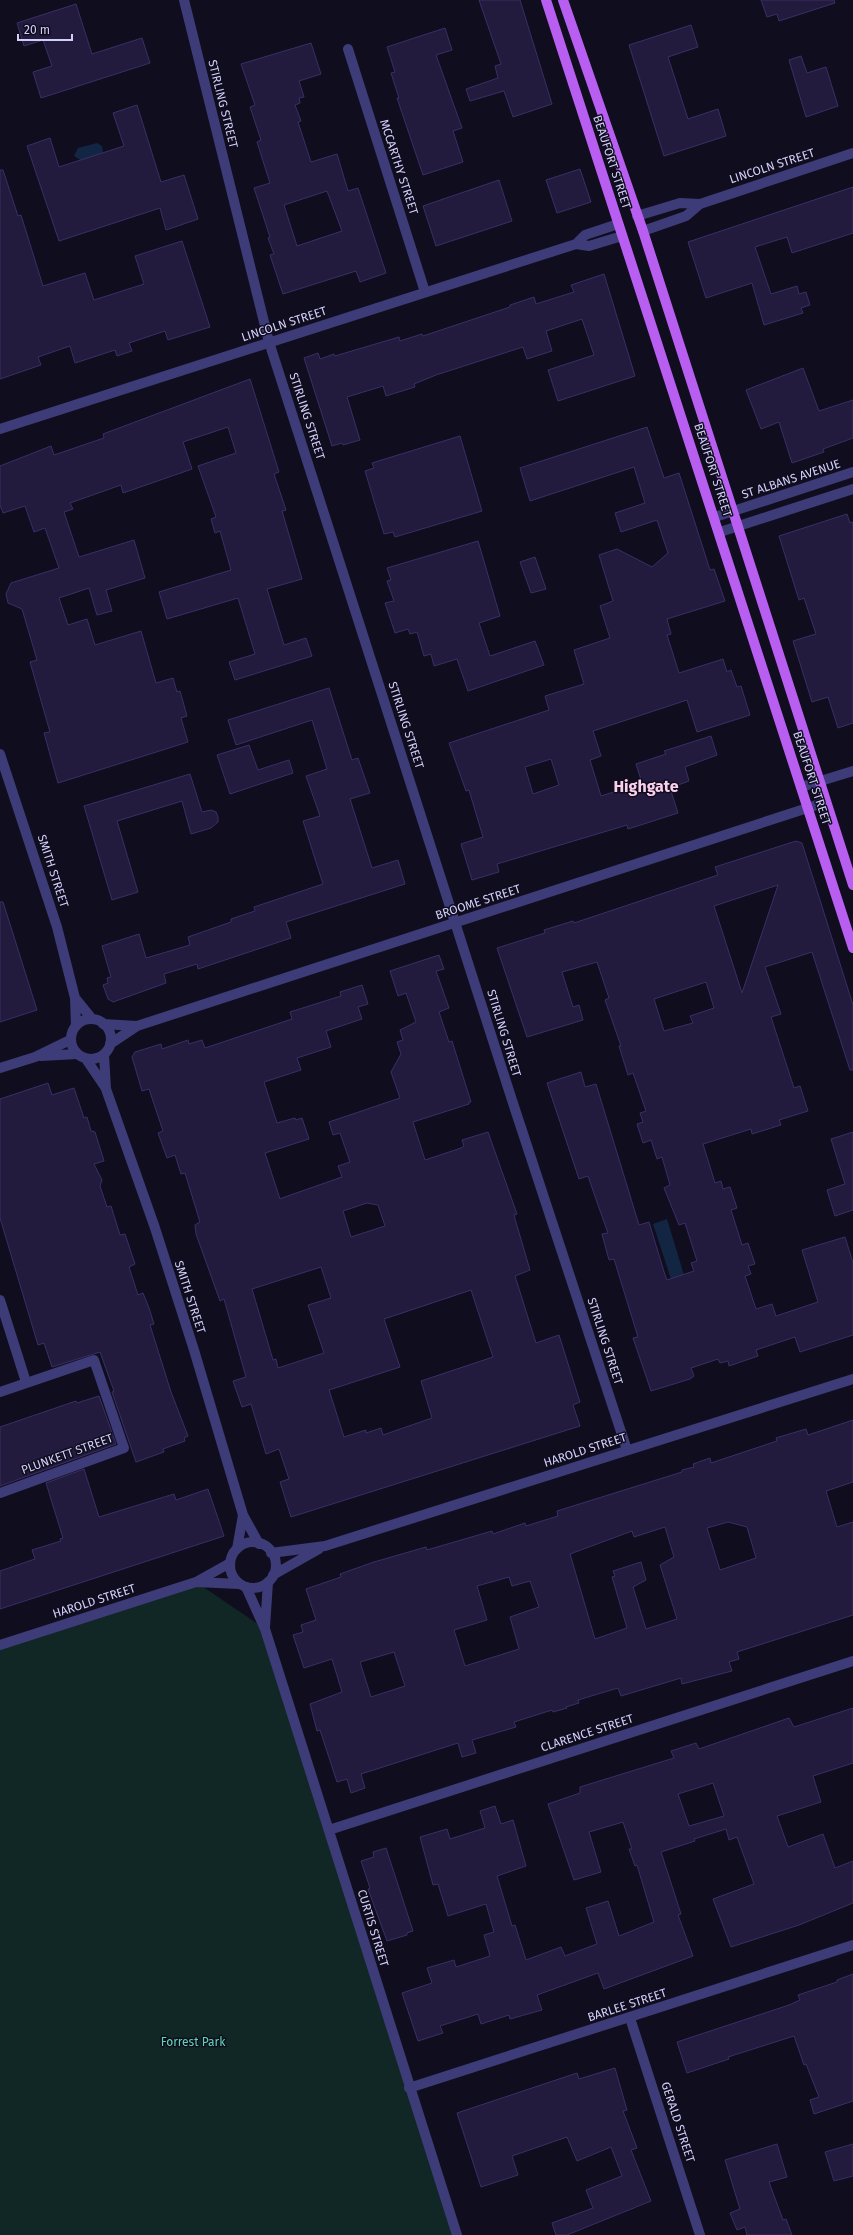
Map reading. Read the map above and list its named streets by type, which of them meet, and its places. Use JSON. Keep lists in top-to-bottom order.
{
  "streets": {
    "main road": ["BEAUFORT STREET"],
    "street": [
      "STIRLING STREET",
      "LINCOLN STREET",
      "MCCARTHY STREET",
      "ST ALBANS AVENUE",
      "SMITH STREET",
      "BROOME STREET",
      "HAROLD STREET",
      "PLUNKETT STREET",
      "CLARENCE STREET",
      "CURTIS STREET",
      "BARLEE STREET",
      "GERALD STREET"
    ]
  },
  "crossings": [
    ["STIRLING STREET", "LINCOLN STREET"],
    ["STIRLING STREET", "BROOME STREET"],
    ["STIRLING STREET", "HAROLD STREET"],
    ["BEAUFORT STREET", "LINCOLN STREET"],
    ["BEAUFORT STREET", "ST ALBANS AVENUE"],
    ["BEAUFORT STREET", "BROOME STREET"],
    ["LINCOLN STREET", "MCCARTHY STREET"],
    ["SMITH STREET", "BROOME STREET"],
    ["SMITH STREET", "HAROLD STREET"],
    ["SMITH STREET", "CURTIS STREET"],
    ["HAROLD STREET", "CURTIS STREET"],
    ["CLARENCE STREET", "CURTIS STREET"],
    ["CURTIS STREET", "BARLEE STREET"],
    ["BARLEE STREET", "GERALD STREET"]
  ],
  "districts": ["Highgate"],
  "parks": ["Forrest Park"],
  "scale_bar": "20 m"
}
